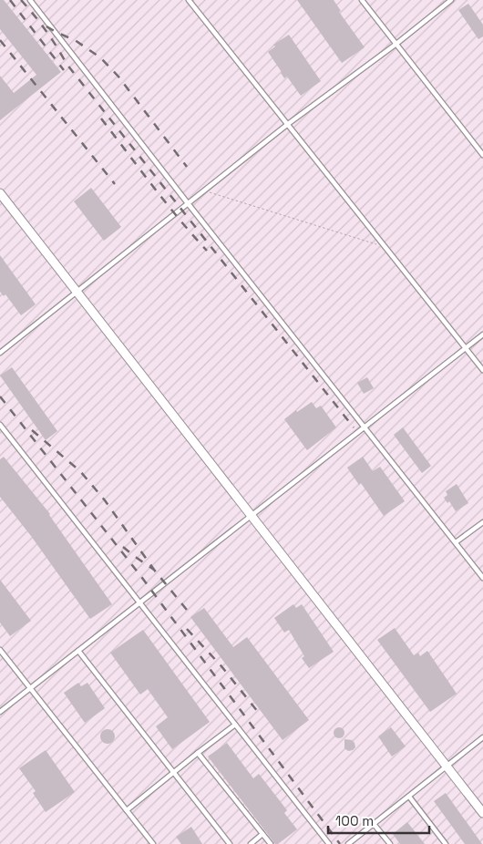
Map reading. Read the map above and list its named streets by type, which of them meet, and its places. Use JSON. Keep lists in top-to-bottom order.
{
  "scale_bar": "100 m"
}
